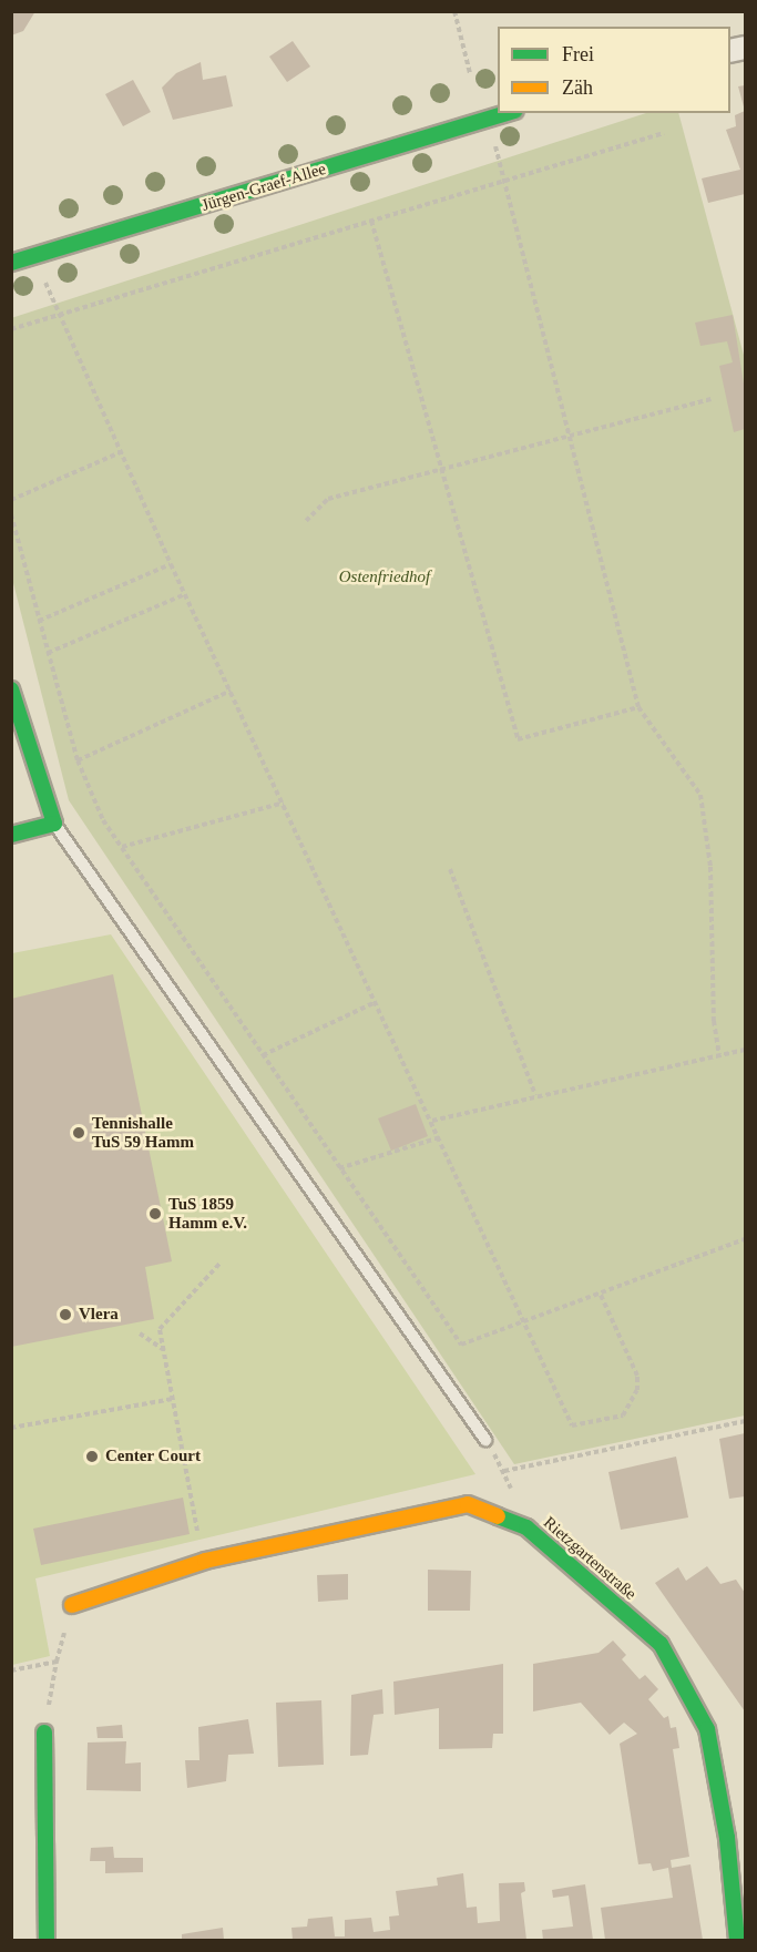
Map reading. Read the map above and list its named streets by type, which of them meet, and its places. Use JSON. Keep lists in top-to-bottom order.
{
  "streets": {
    "street": ["Jürgen-Graef-Allee", "Rietzgartenstraße"]
  },
  "parks": ["Ostenfriedhof"],
  "places": [
    "Tennishalle TuS 59 Hamm",
    "TuS 1859 Hamm e.V.",
    "Vlera",
    "Center Court"
  ],
  "legend": ["Frei", "Zäh"]
}
